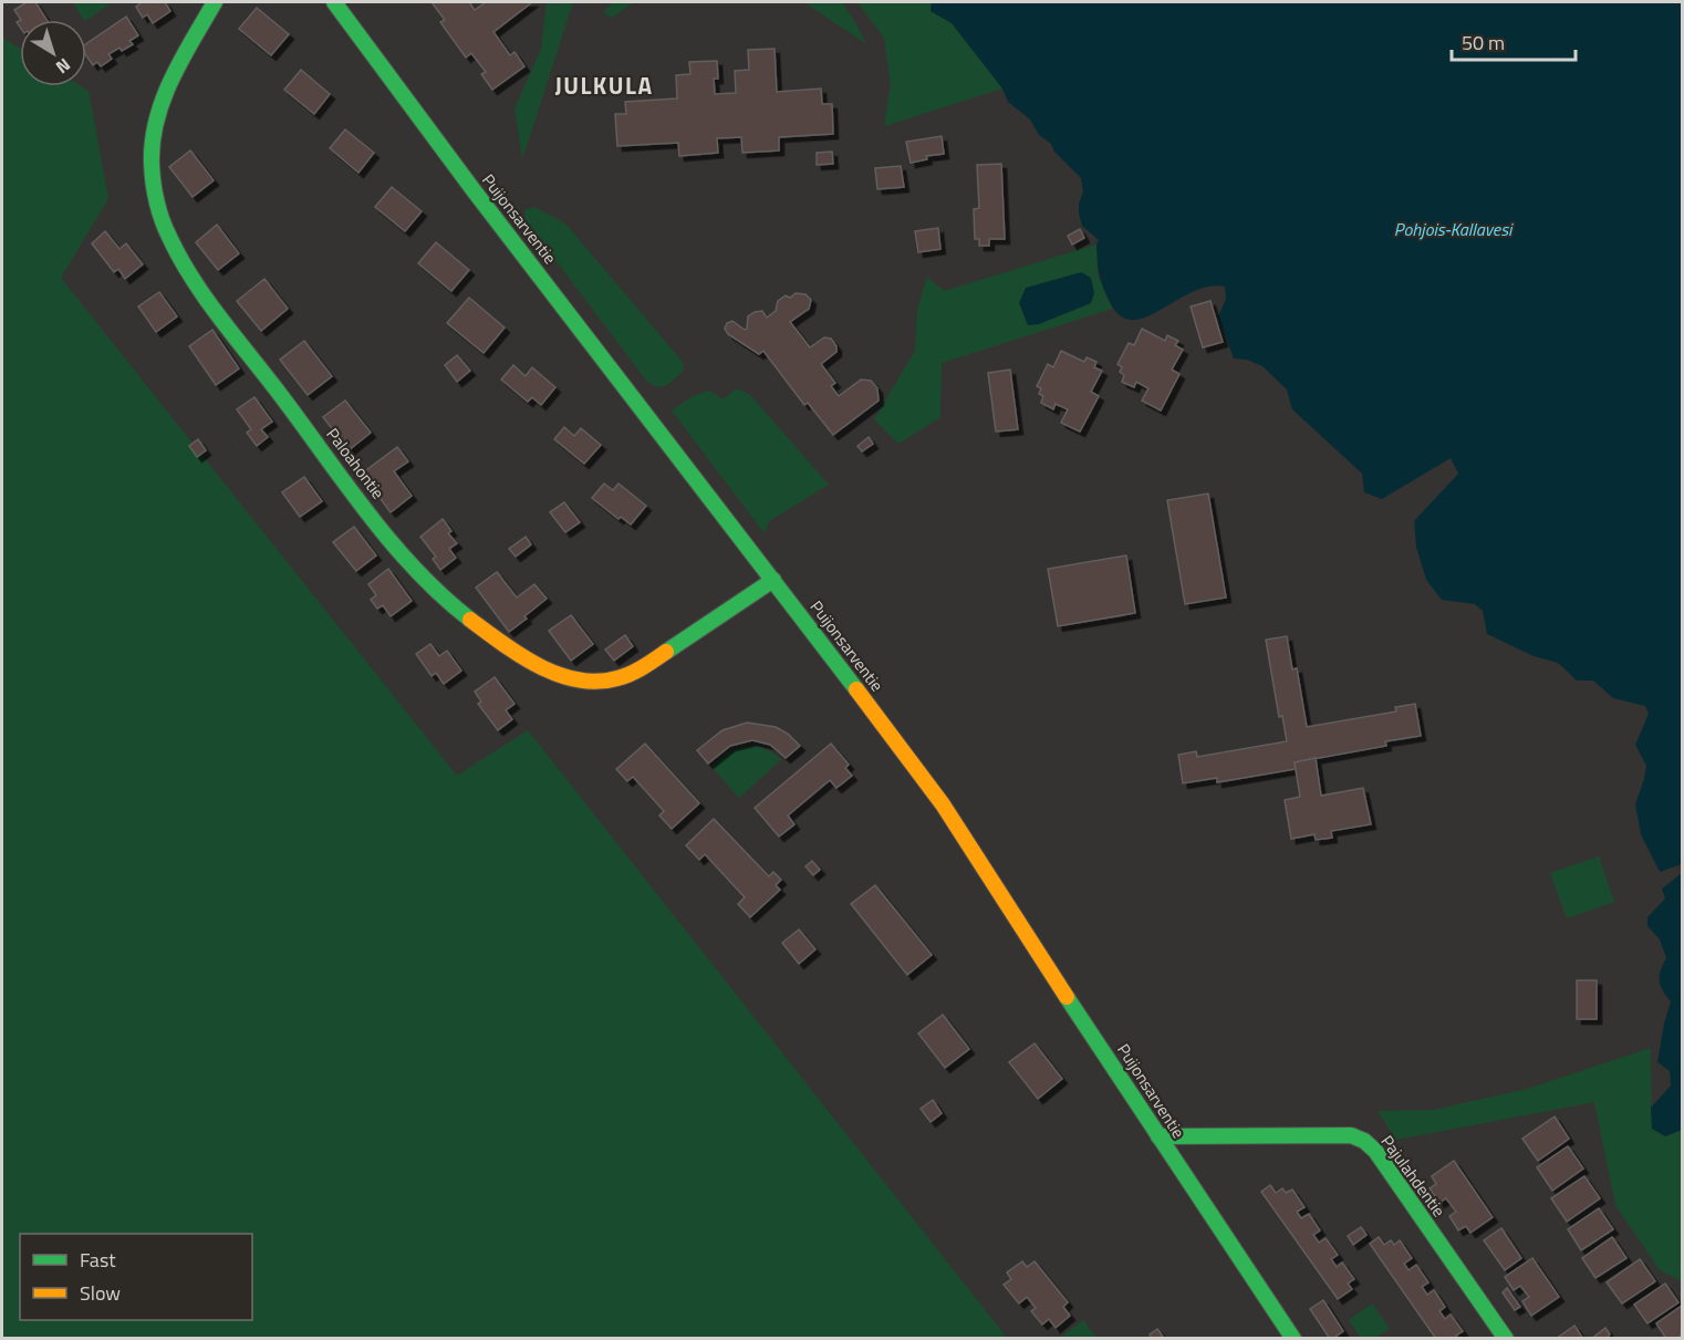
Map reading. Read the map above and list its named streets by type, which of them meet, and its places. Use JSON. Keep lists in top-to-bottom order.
{
  "streets": {
    "main road": ["Puijonsarventie", "Paloahontie", "Pajulahdentie"]
  },
  "crossings": [
    ["Puijonsarventie", "Paloahontie"],
    ["Puijonsarventie", "Pajulahdentie"]
  ],
  "districts": ["JULKULA"],
  "water": ["Pohjois-Kallavesi"],
  "legend": ["Fast", "Slow"],
  "scale_bar": "50 m",
  "north": "bottom right"
}
